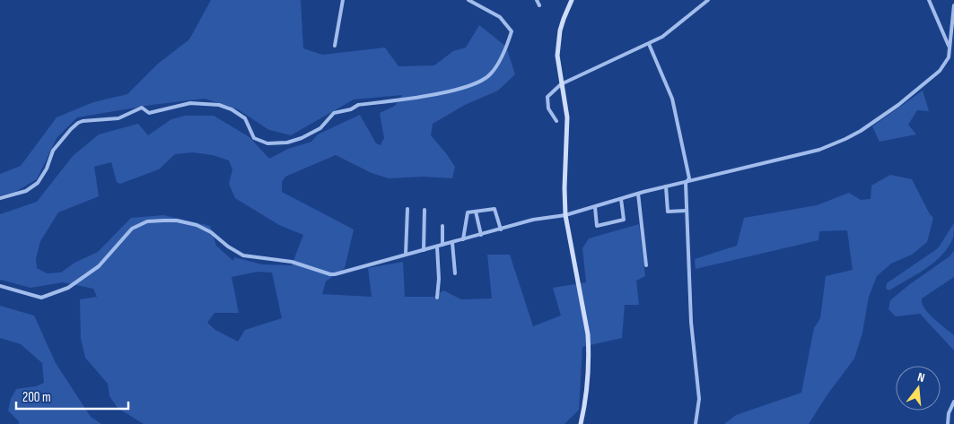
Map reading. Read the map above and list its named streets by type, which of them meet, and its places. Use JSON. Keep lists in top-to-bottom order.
{
  "scale_bar": "200 m",
  "north": "top"
}
